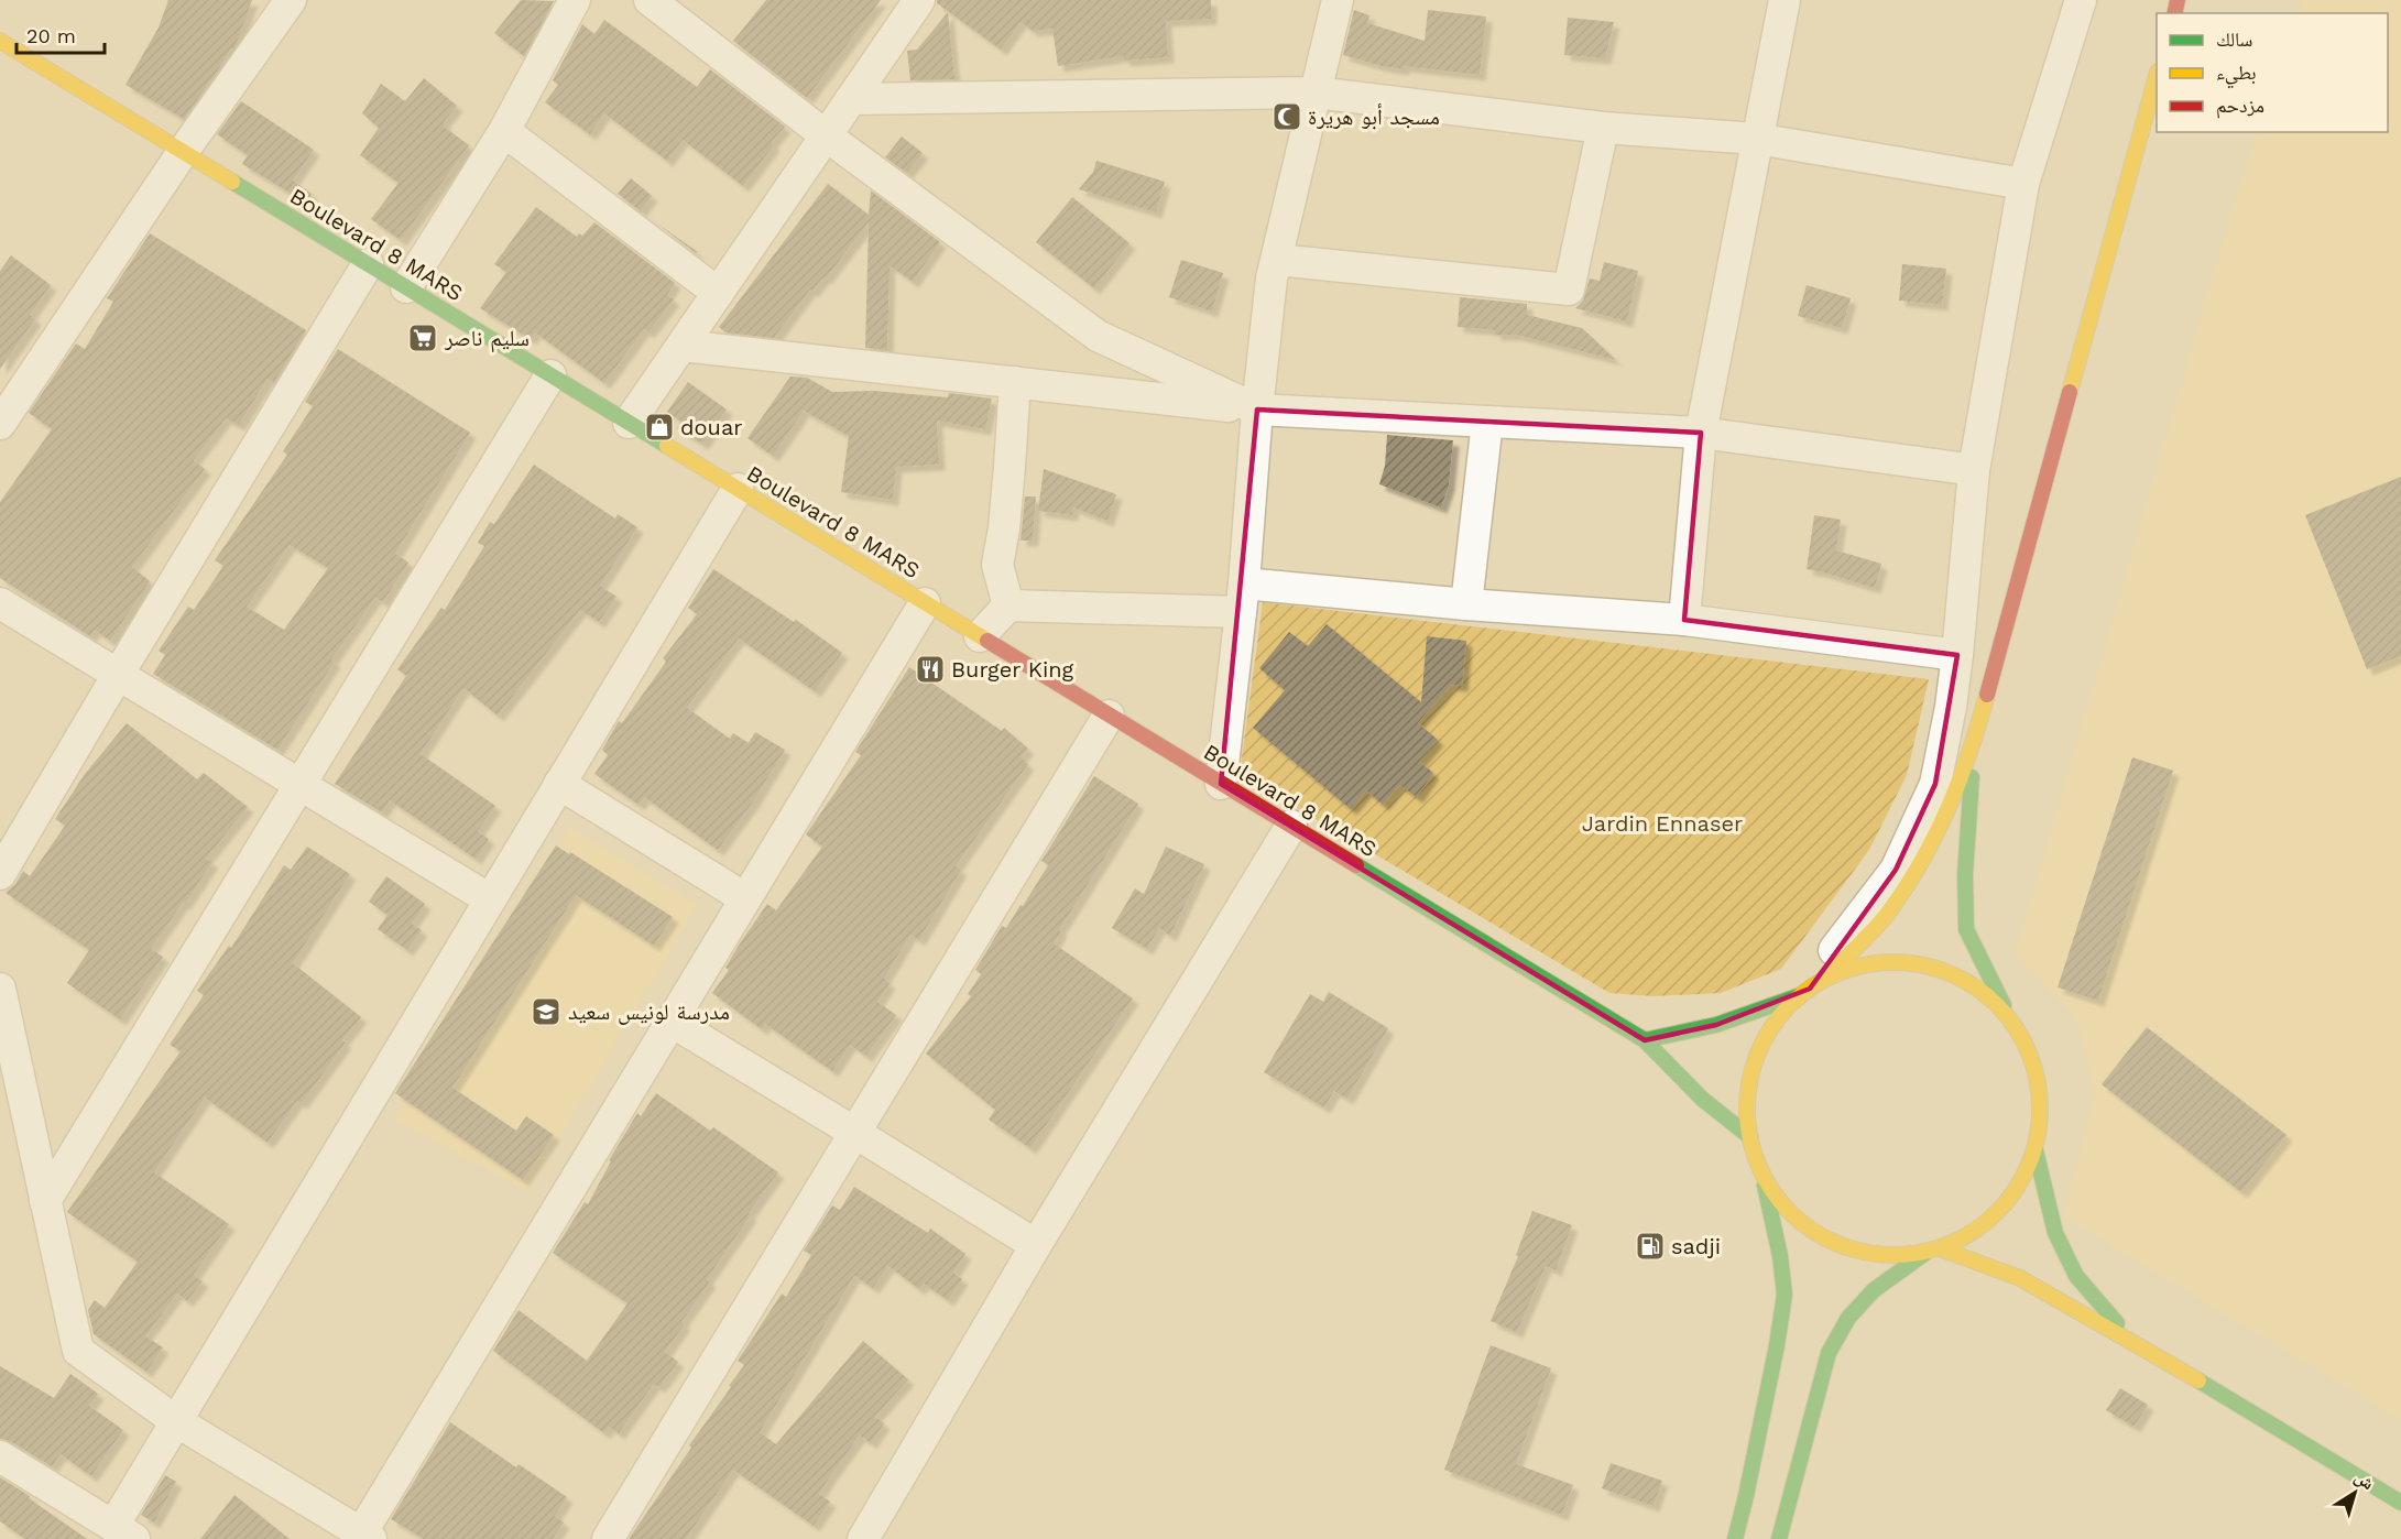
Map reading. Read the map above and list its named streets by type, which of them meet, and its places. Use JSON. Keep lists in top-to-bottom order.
{
  "streets": {
    "main road": ["Boulevard 8 MARS"]
  },
  "parks": ["Jardin Ennaser"],
  "places": {
    "mosque": ["مسجد أبو هريرة"],
    "supermarket": ["سليم ناصر"],
    "shop": ["douar"],
    "restaurant": ["Burger King"],
    "school or university": ["مدرسة لونيس سعيد"],
    "fuel station": ["sadji"]
  },
  "legend": ["سالك", "بطيء", "مزدحم"],
  "scale_bar": "20 m",
  "north": "top right"
}
